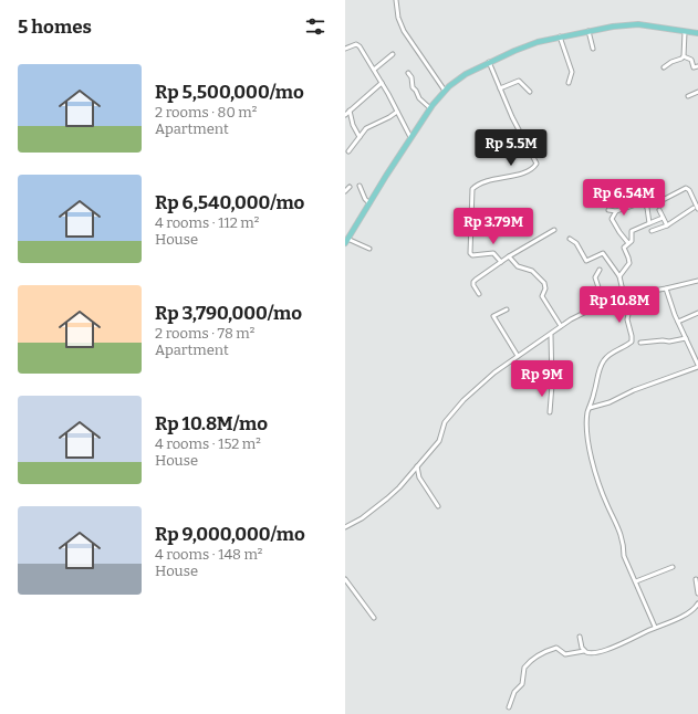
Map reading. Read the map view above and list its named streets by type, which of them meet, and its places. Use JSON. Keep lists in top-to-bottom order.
{
  "page": {
    "heading": "5 homes",
    "list": [
      {
        "name": "Rp 5,500,000/mo",
        "note": "2 rooms · 80 m² · Apartment"
      },
      {
        "name": "Rp 6,540,000/mo",
        "note": "4 rooms · 112 m² · House"
      },
      {
        "name": "Rp 3,790,000/mo",
        "note": "2 rooms · 78 m² · Apartment"
      },
      {
        "name": "Rp 10.8M/mo",
        "note": "4 rooms · 152 m² · House"
      },
      {
        "name": "Rp 9,000,000/mo",
        "note": "4 rooms · 148 m² · House"
      }
    ],
    "price": [
      "Rp 5.5M",
      "Rp 6.54M",
      "Rp 3.79M",
      "Rp 10.8M",
      "Rp 9M"
    ]
  }
}
